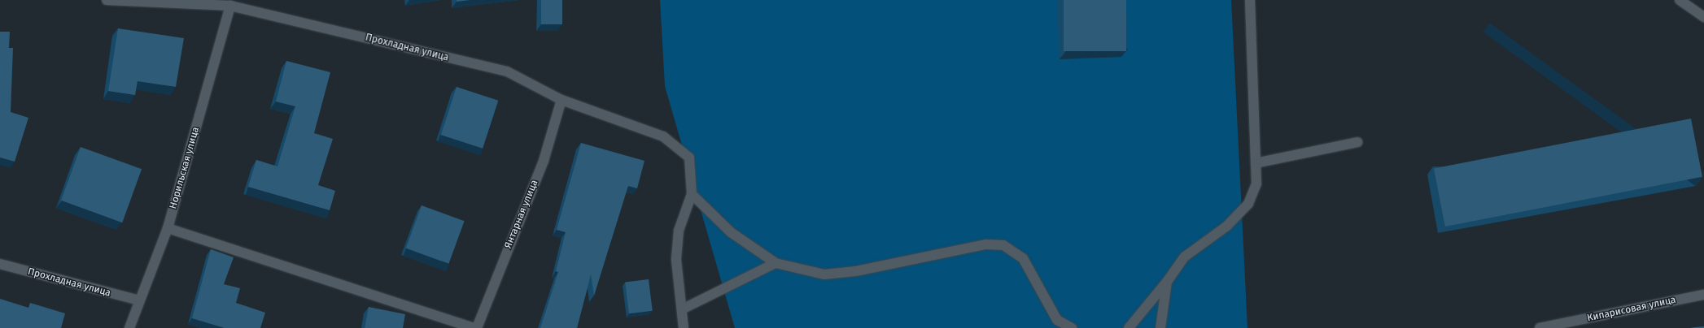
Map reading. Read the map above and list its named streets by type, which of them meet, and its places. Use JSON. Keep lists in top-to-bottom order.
{
  "streets": {
    "street": [
      "Прохладная улица",
      "Норильская улица",
      "Янтарная улица",
      "Кипарисовая улица"
    ]
  },
  "crossings": [
    ["Прохладная улица", "Норильская улица"],
    ["Прохладная улица", "Янтарная улица"]
  ]
}
